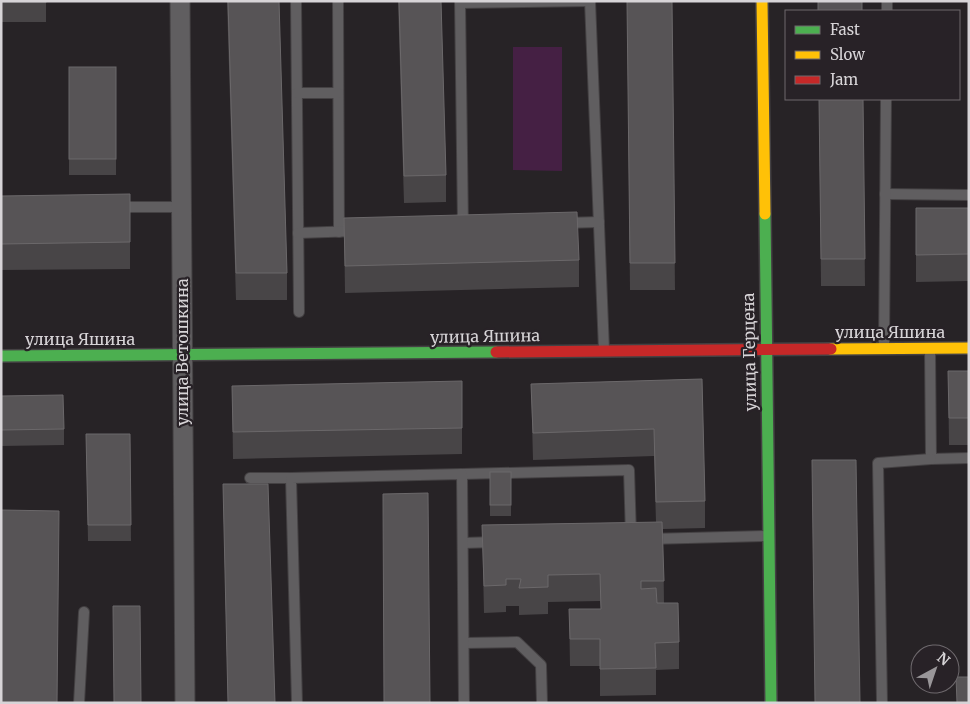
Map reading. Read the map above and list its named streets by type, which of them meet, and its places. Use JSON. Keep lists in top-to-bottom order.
{
  "streets": {
    "street": ["улица Яшина", "улица Ветошкина", "улица Герцена"]
  },
  "crossings": [
    ["улица Яшина", "улица Ветошкина"],
    ["улица Яшина", "улица Герцена"]
  ],
  "legend": ["Fast", "Slow", "Jam"],
  "north": "top right"
}
